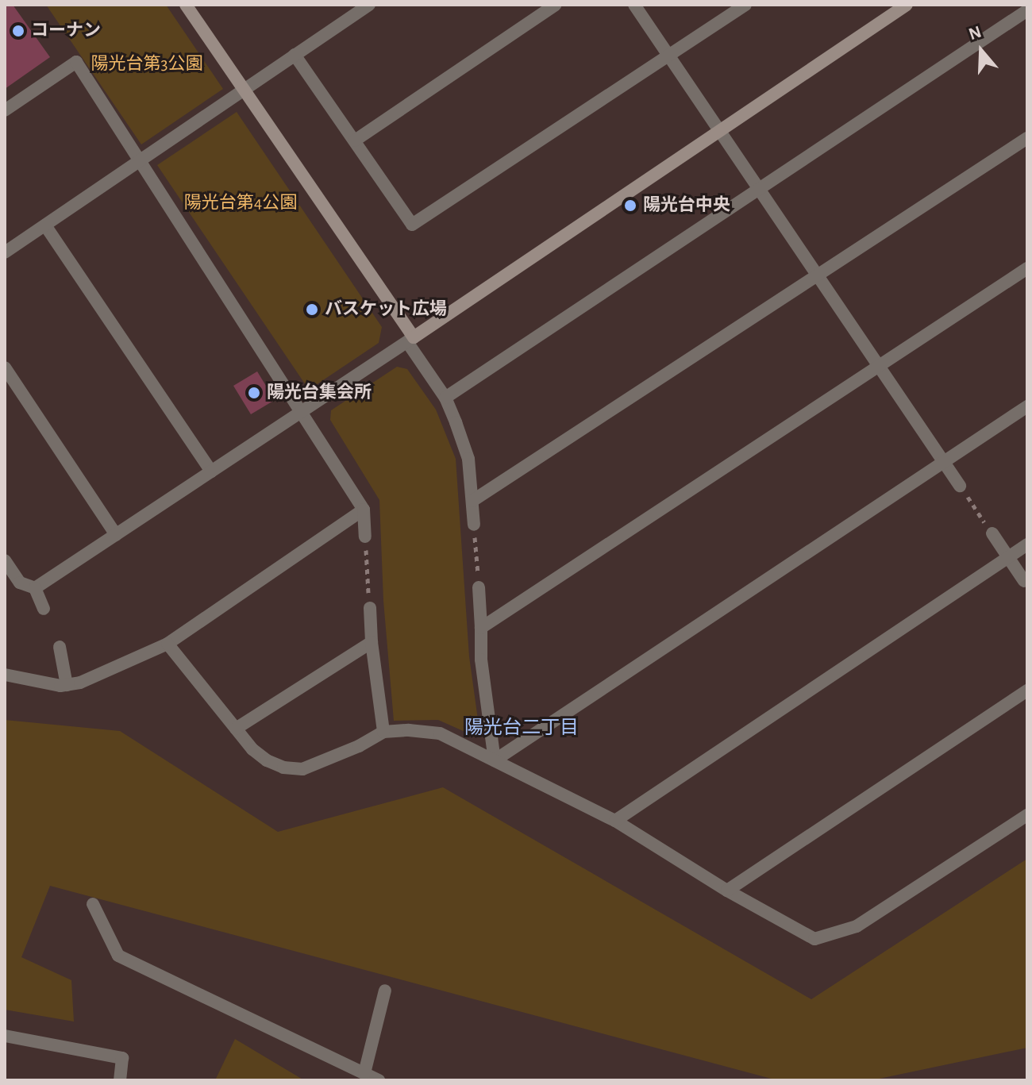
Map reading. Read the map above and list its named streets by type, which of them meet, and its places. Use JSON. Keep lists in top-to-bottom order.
{
  "districts": ["陽光台二丁目"],
  "parks": ["陽光台第3公園", "陽光台第4公園"],
  "places": [
    "コーナン",
    "陽光台中央",
    "バスケット広場",
    "陽光台集会所"
  ],
  "north": "top"
}
